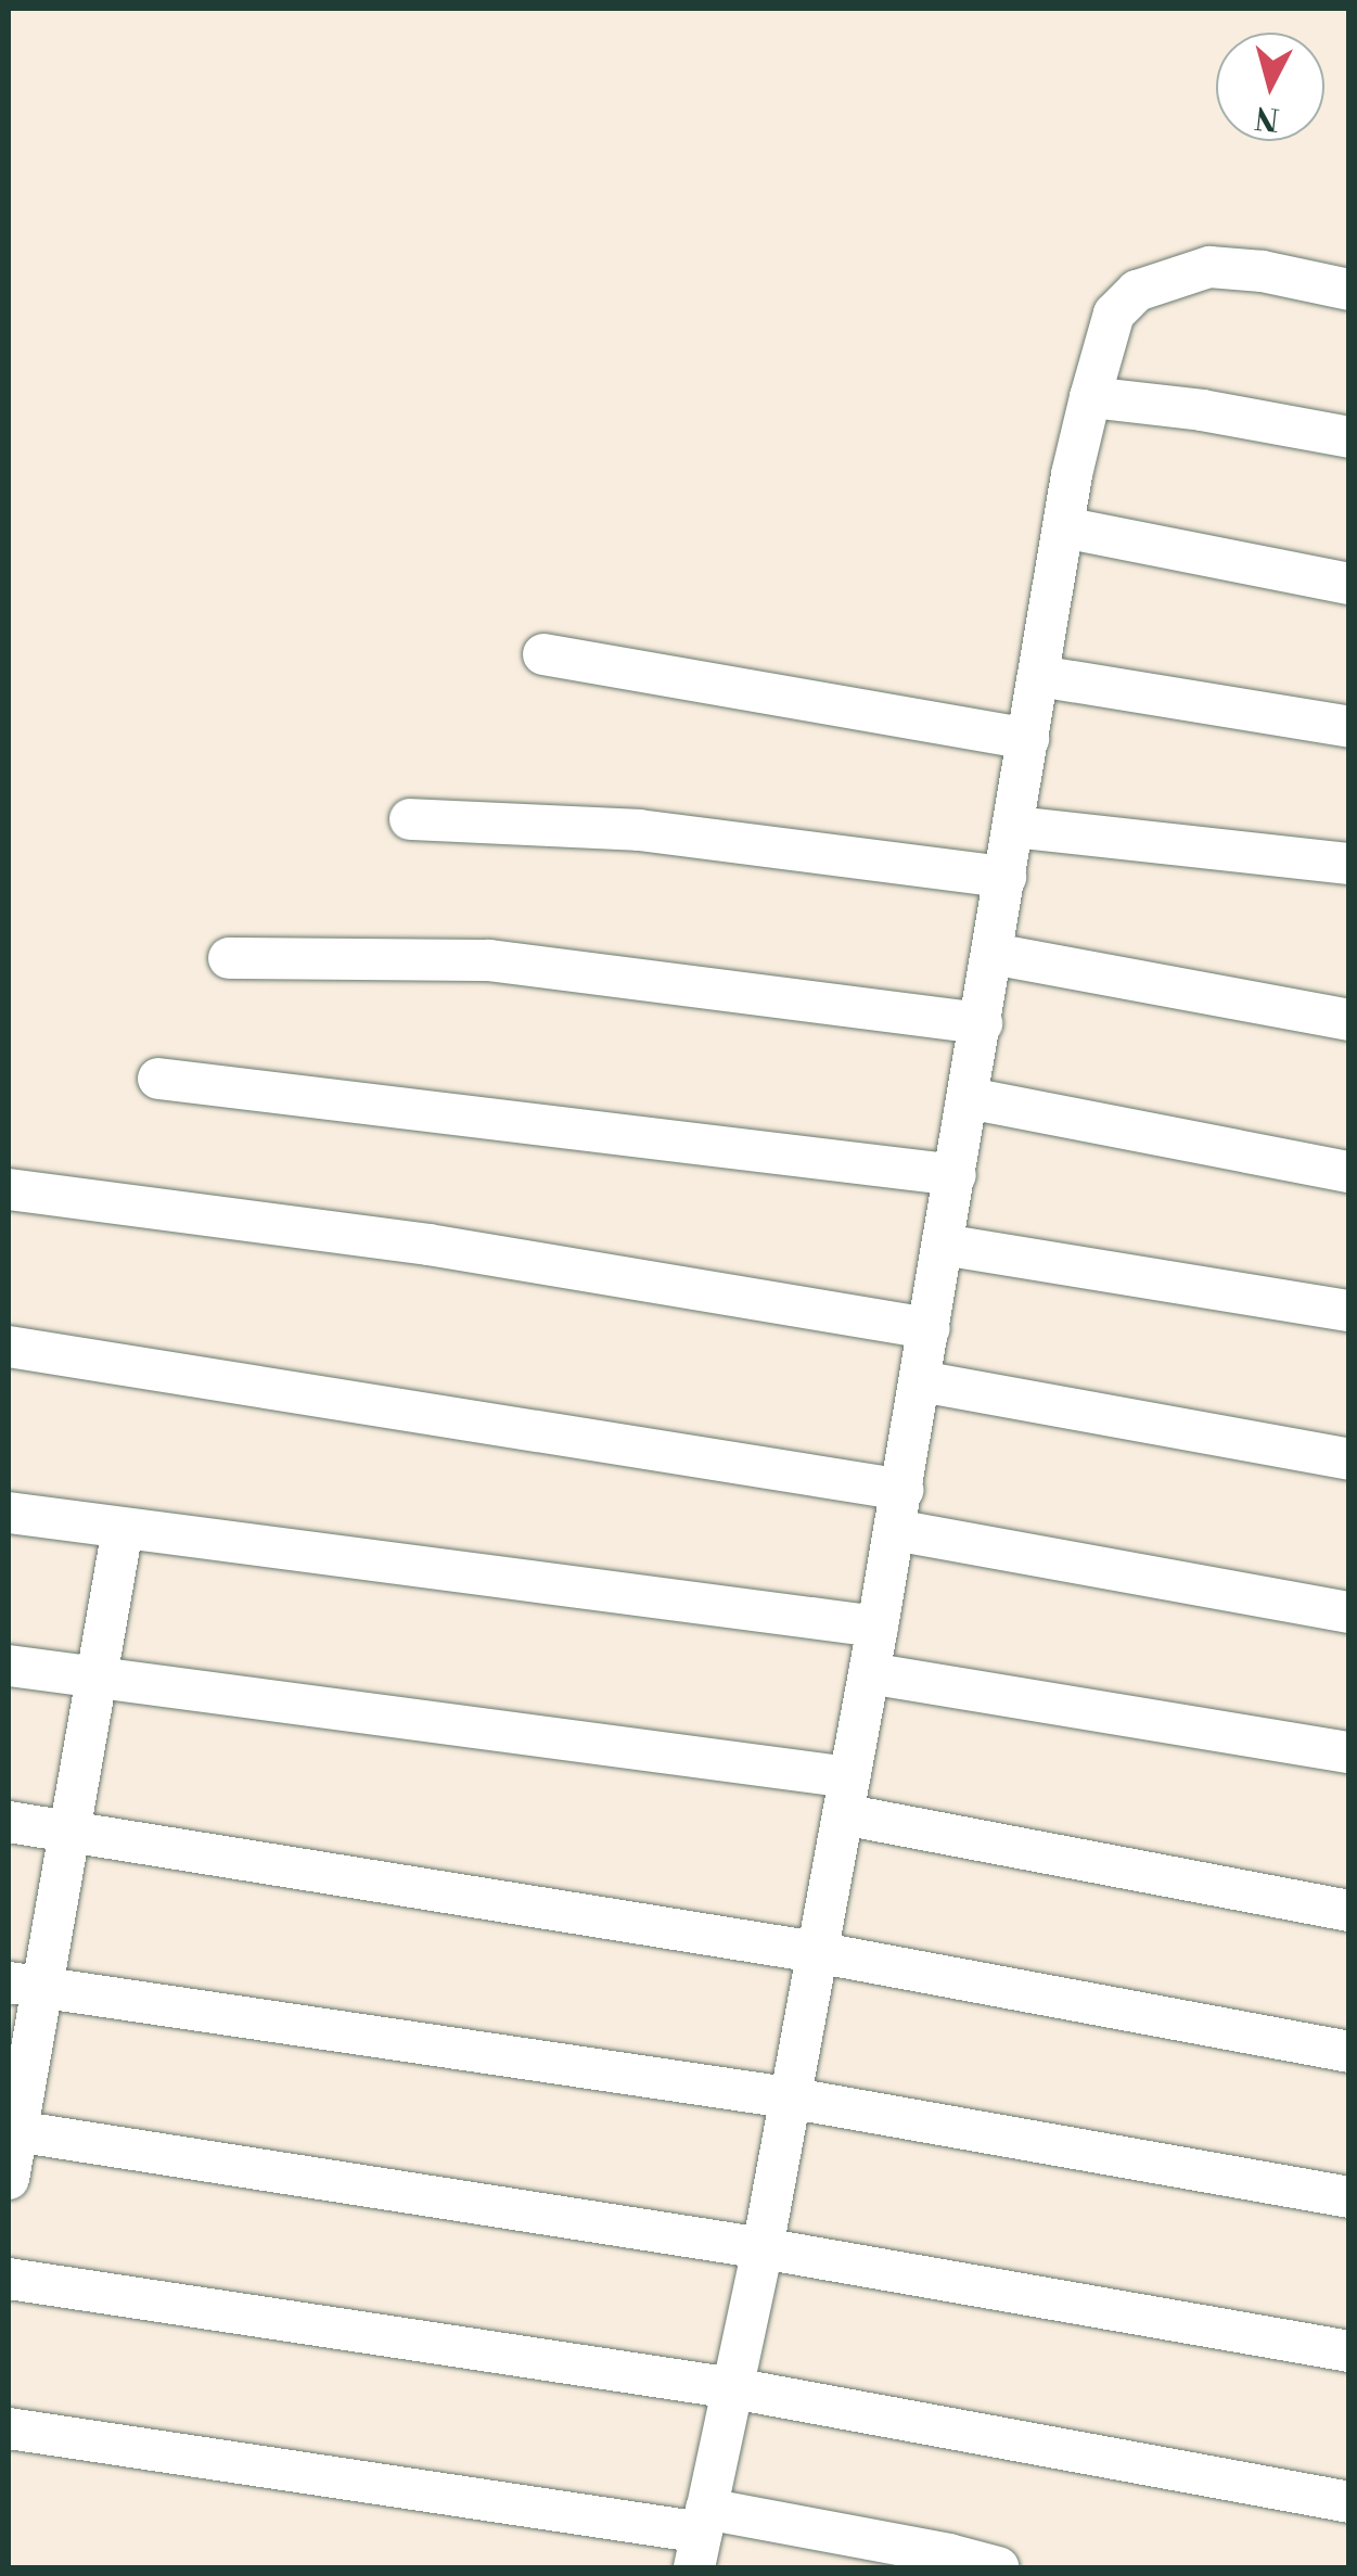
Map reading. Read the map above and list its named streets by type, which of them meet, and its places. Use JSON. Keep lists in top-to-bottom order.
{
  "north": "bottom"
}
